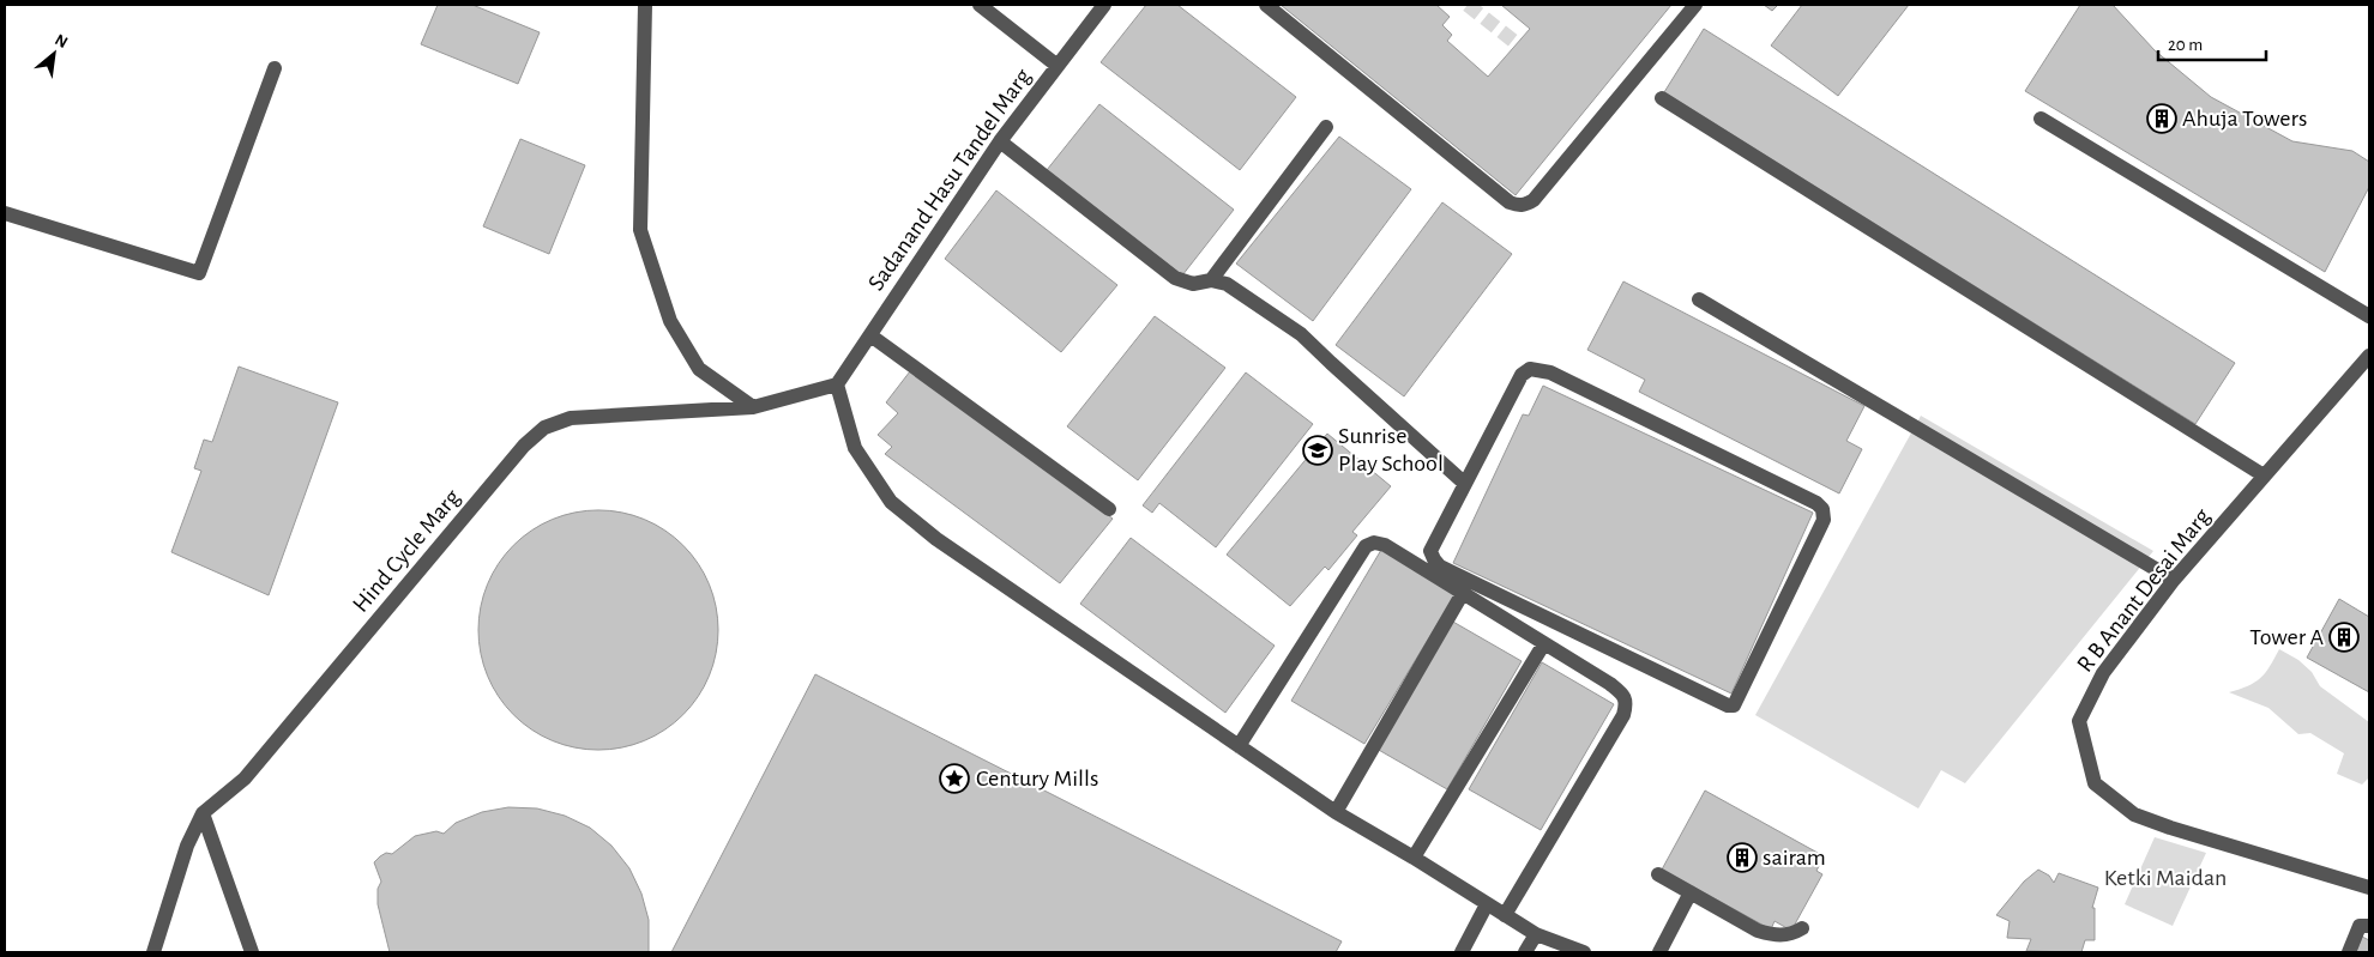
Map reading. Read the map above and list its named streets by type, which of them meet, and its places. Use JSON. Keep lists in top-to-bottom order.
{
  "streets": {
    "street": ["Sadanand Hasu Tandel Marg", "Hind Cycle Marg", "R B Anant Desai Marg"]
  },
  "crossings": [
    ["Sadanand Hasu Tandel Marg", "Hind Cycle Marg"]
  ],
  "parks": ["Ketki Maidan"],
  "places": {
    "building": ["Ahuja Towers", "Tower A", "sairam"],
    "school or university": ["Sunrise Play School"],
    "place": ["Century Mills"]
  },
  "scale_bar": "20 m",
  "north": "top right"
}
